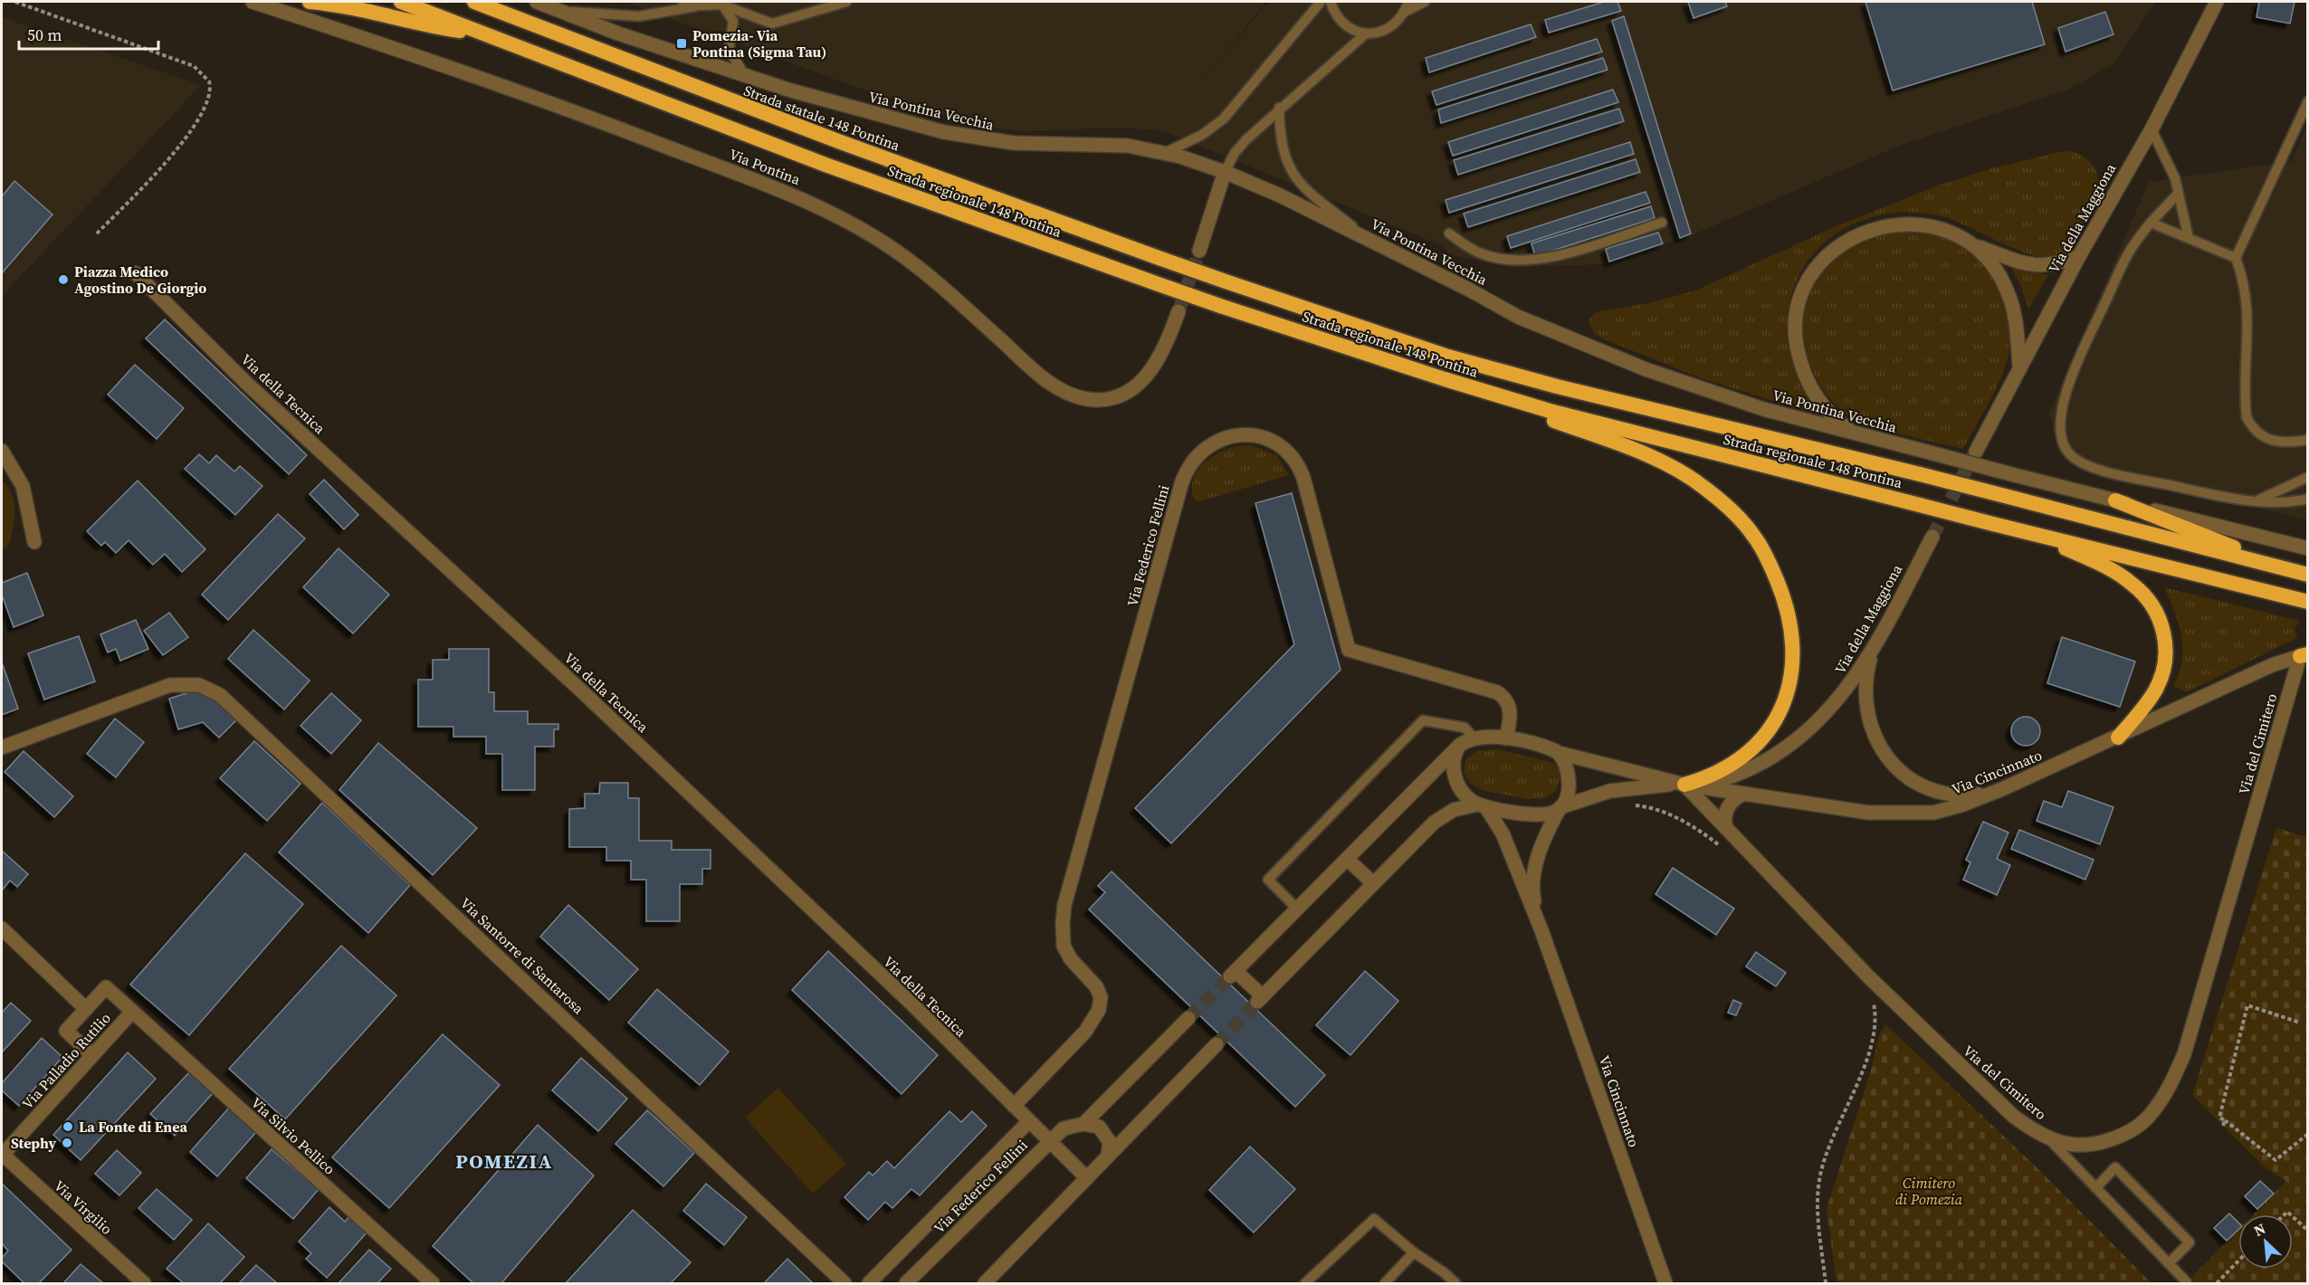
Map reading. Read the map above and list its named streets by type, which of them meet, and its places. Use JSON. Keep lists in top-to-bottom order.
{
  "streets": {
    "highway": ["Strada statale 148 Pontina", "Strada regionale 148 Pontina"],
    "street": [
      "Via Pontina Vecchia",
      "Via Pontina",
      "Via della Maggiona",
      "Via della Tecnica",
      "Via Federico Fellini",
      "Via del Cimitero",
      "Via Cincinnato",
      "Via Santorre di Santarosa",
      "Via Palladio Rutilio",
      "Via Silvio Pellico",
      "Via Virgilio"
    ]
  },
  "crossings": [
    ["Strada statale 148 Pontina", "Strada regionale 148 Pontina"],
    ["Via della Maggiona", "Via del Cimitero"],
    ["Via della Maggiona", "Via Cincinnato"],
    ["Via della Tecnica", "Via Federico Fellini"],
    ["Via Federico Fellini", "Via Cincinnato"],
    ["Via del Cimitero", "Via Cincinnato"],
    ["Via Palladio Rutilio", "Via Silvio Pellico"],
    ["Via Palladio Rutilio", "Via Virgilio"]
  ],
  "districts": ["POMEZIA"],
  "parks": ["Cimitero di Pomezia"],
  "places": {
    "transit": ["Pomezia- Via Pontina (Sigma Tau)"],
    "other": ["Piazza Medico Agostino De Giorgio", "La Fonte di Enea", "Stephy"]
  },
  "scale_bar": "50 m",
  "north": "top left"
}
